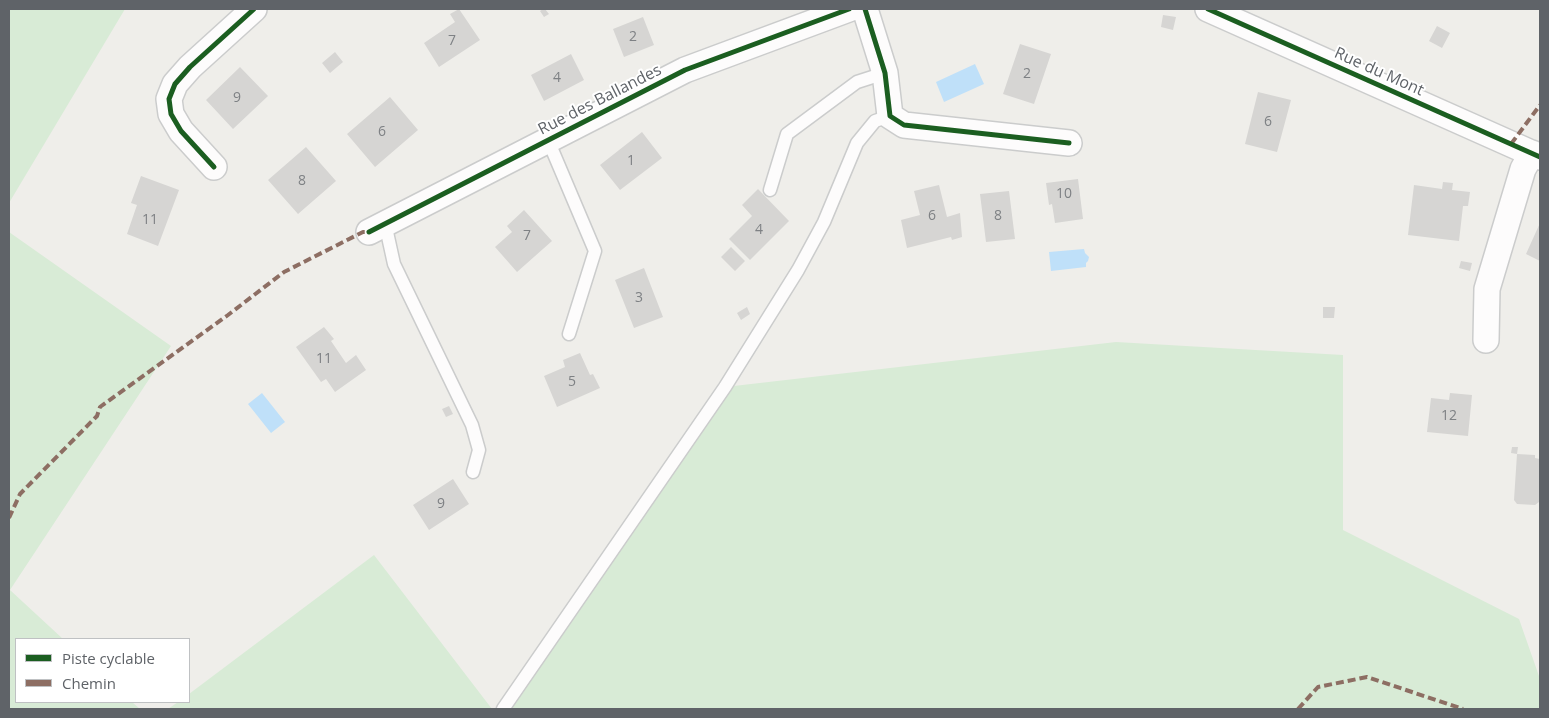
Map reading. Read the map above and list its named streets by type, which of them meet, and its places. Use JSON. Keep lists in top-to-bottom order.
{
  "streets": {
    "street": ["Rue du Mont", "Rue des Ballandes"]
  },
  "house_numbers": [
    "2",
    "7",
    "2",
    "4",
    "9",
    "6",
    "6",
    "1",
    "8",
    "10",
    "6",
    "8",
    "11",
    "4",
    "7",
    "3",
    "11",
    "5",
    "12",
    "9"
  ],
  "legend": ["Piste cyclable", "Chemin"]
}
